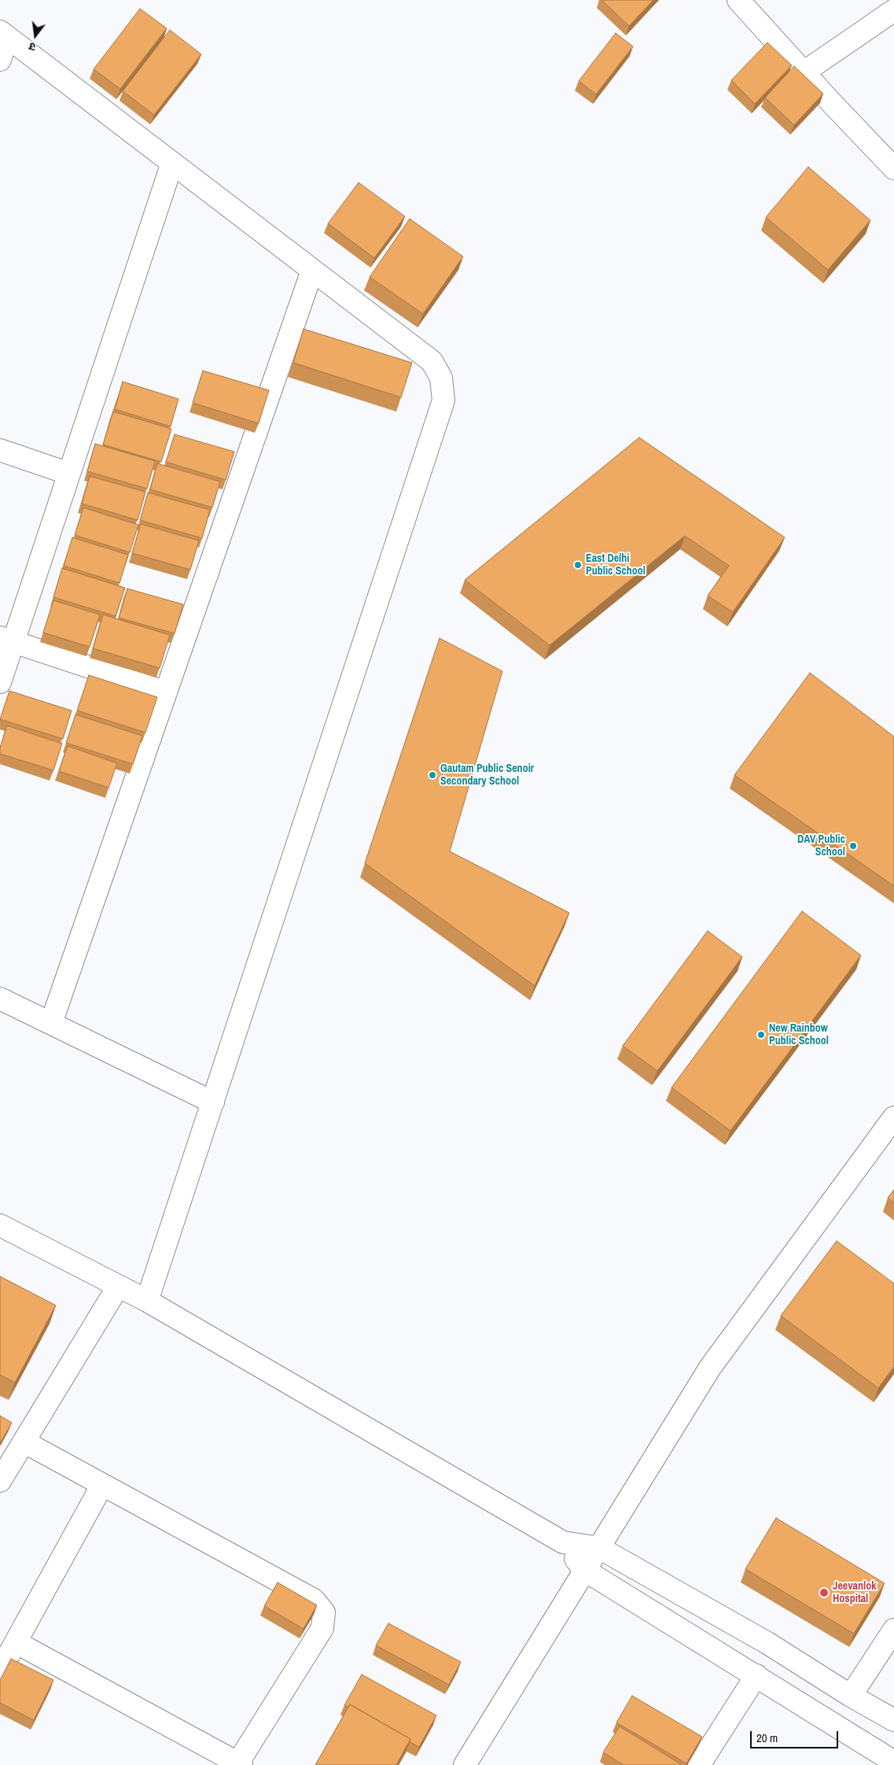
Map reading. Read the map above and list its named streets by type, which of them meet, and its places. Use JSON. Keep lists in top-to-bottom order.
{
  "places": [
    "East Delhi Public School",
    "Gautam Public Senoir Secondary School",
    "DAV Public School",
    "New Rainbow Public School",
    "Jeevanlok Hospital"
  ],
  "scale_bar": "20 m",
  "north": "bottom"
}
